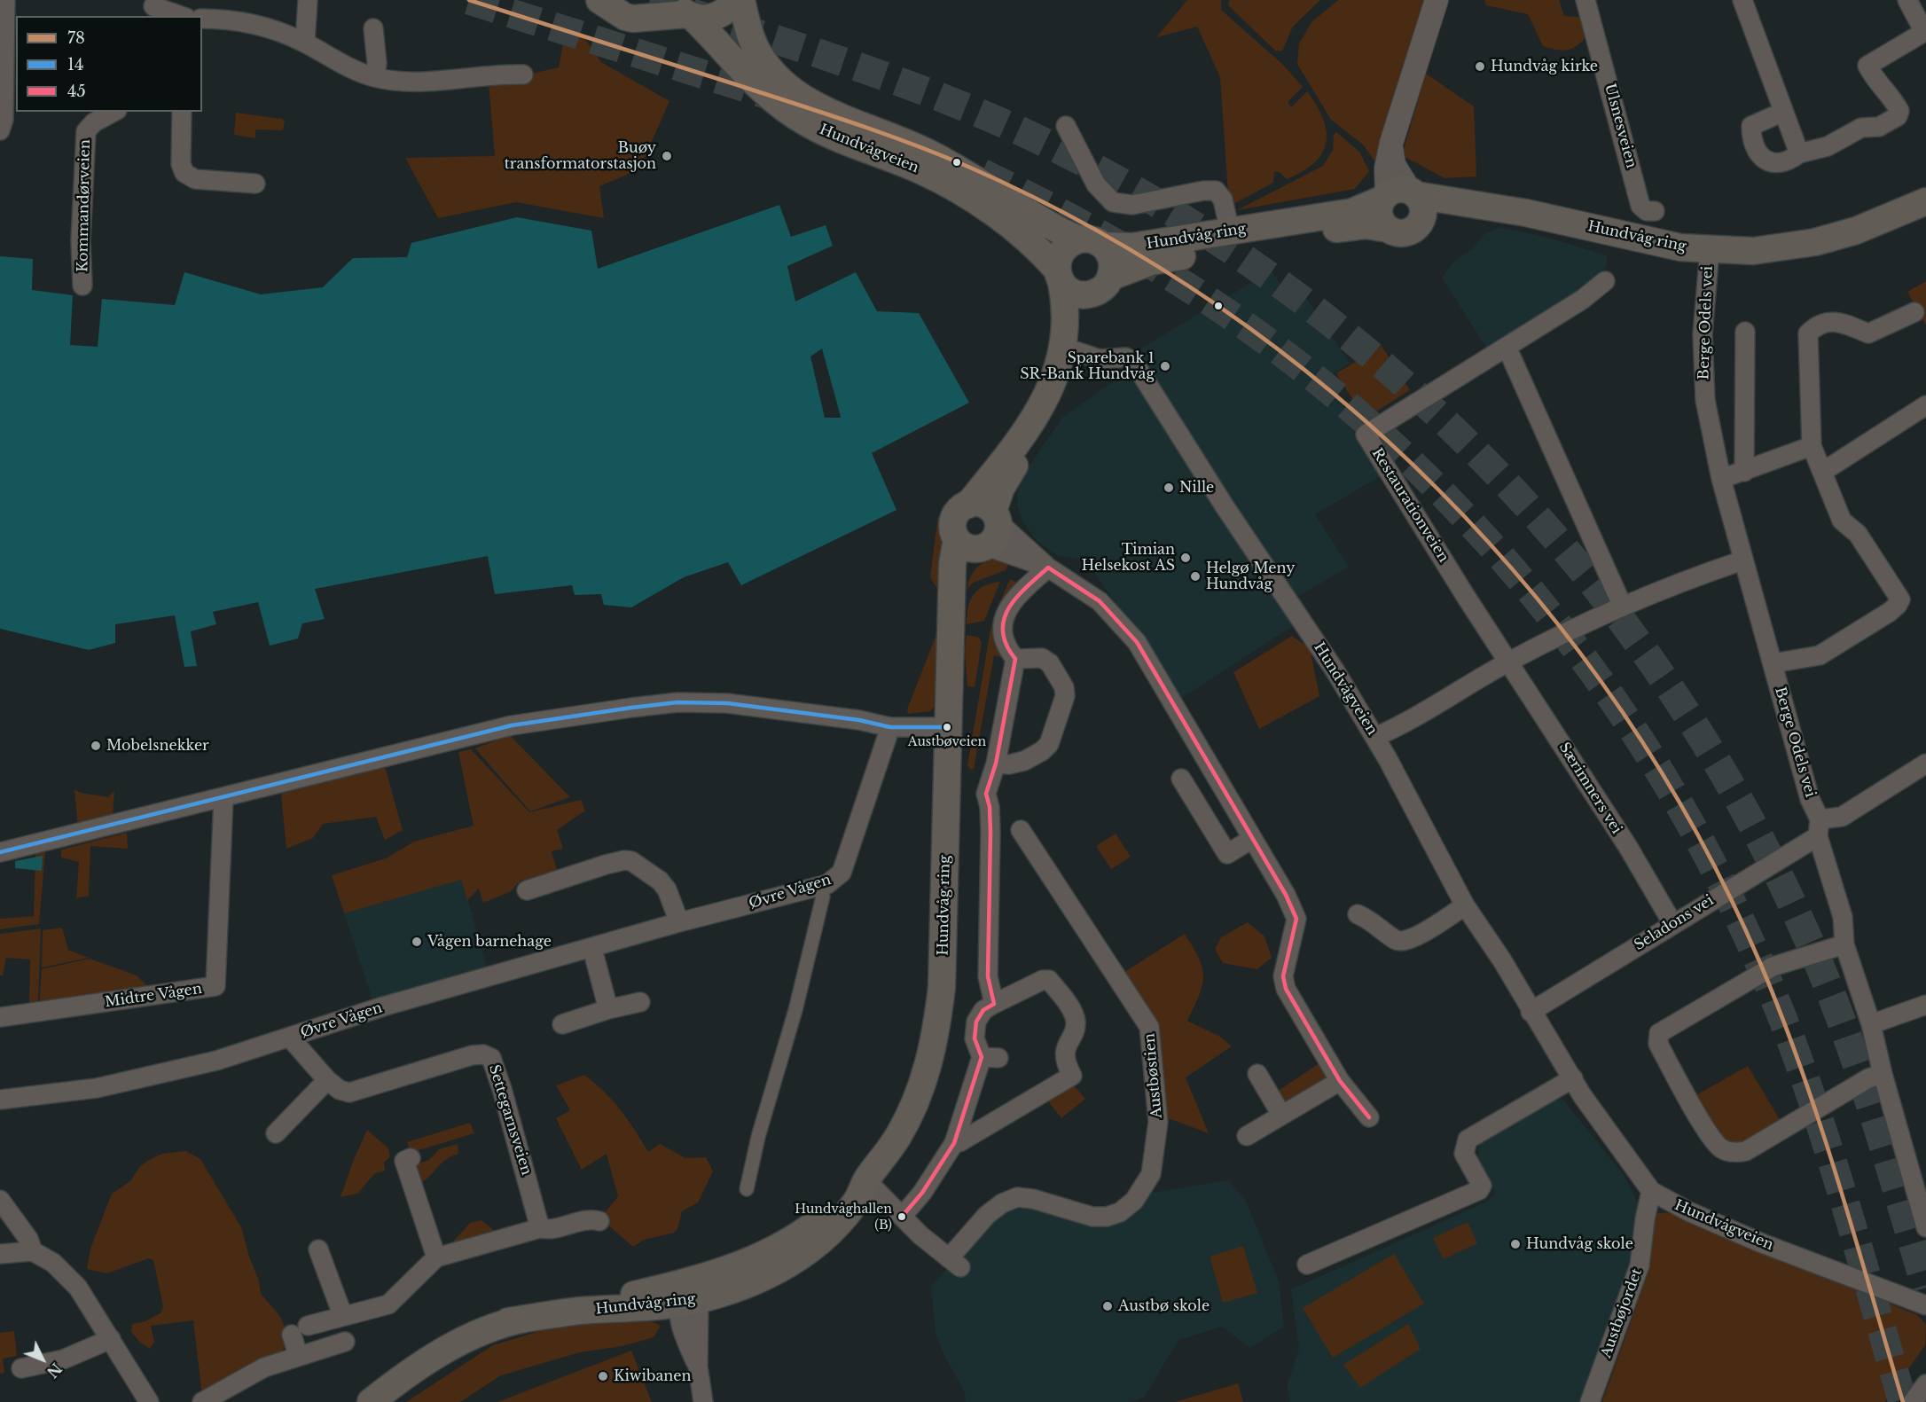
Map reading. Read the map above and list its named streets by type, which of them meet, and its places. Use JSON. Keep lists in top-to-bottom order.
{
  "streets": {
    "main road": ["Hundvågveien", "Hundvåg ring"],
    "street": [
      "Ulsnesveien",
      "Kommandørveien",
      "Berge Odels vei",
      "Restaurationveien",
      "Særimners vei",
      "Øvre Vågen",
      "Seladons vei",
      "Midtre Vågen",
      "Austbøstien",
      "Settegarnsveien",
      "Austbøjordet"
    ]
  },
  "crossings": [
    ["Hundvågveien", "Hundvåg ring"],
    ["Hundvågveien", "Seladons vei"],
    ["Hundvågveien", "Austbøjordet"],
    ["Hundvåg ring", "Berge Odels vei"],
    ["Berge Odels vei", "Seladons vei"],
    ["Restaurationveien", "Særimners vei"],
    ["Øvre Vågen", "Settegarnsveien"]
  ],
  "places": [
    "Hundvåg kirke",
    "Buøy transformatorstasjon",
    "Sparebank 1 SR-Bank Hundvåg",
    "Nille",
    "Timian Helsekost AS",
    "Helgø Meny Hundvåg",
    "Austbøveien",
    "Mobelsnekker",
    "Vågen barnehage",
    "Hundvåghallen (B)",
    "Hundvåg skole",
    "Austbø skole",
    "Kiwibanen"
  ],
  "lines": ["transit line 78", "transit line 45", "transit line 14"],
  "legend": ["78", "14", "45"],
  "north": "bottom right"
}
